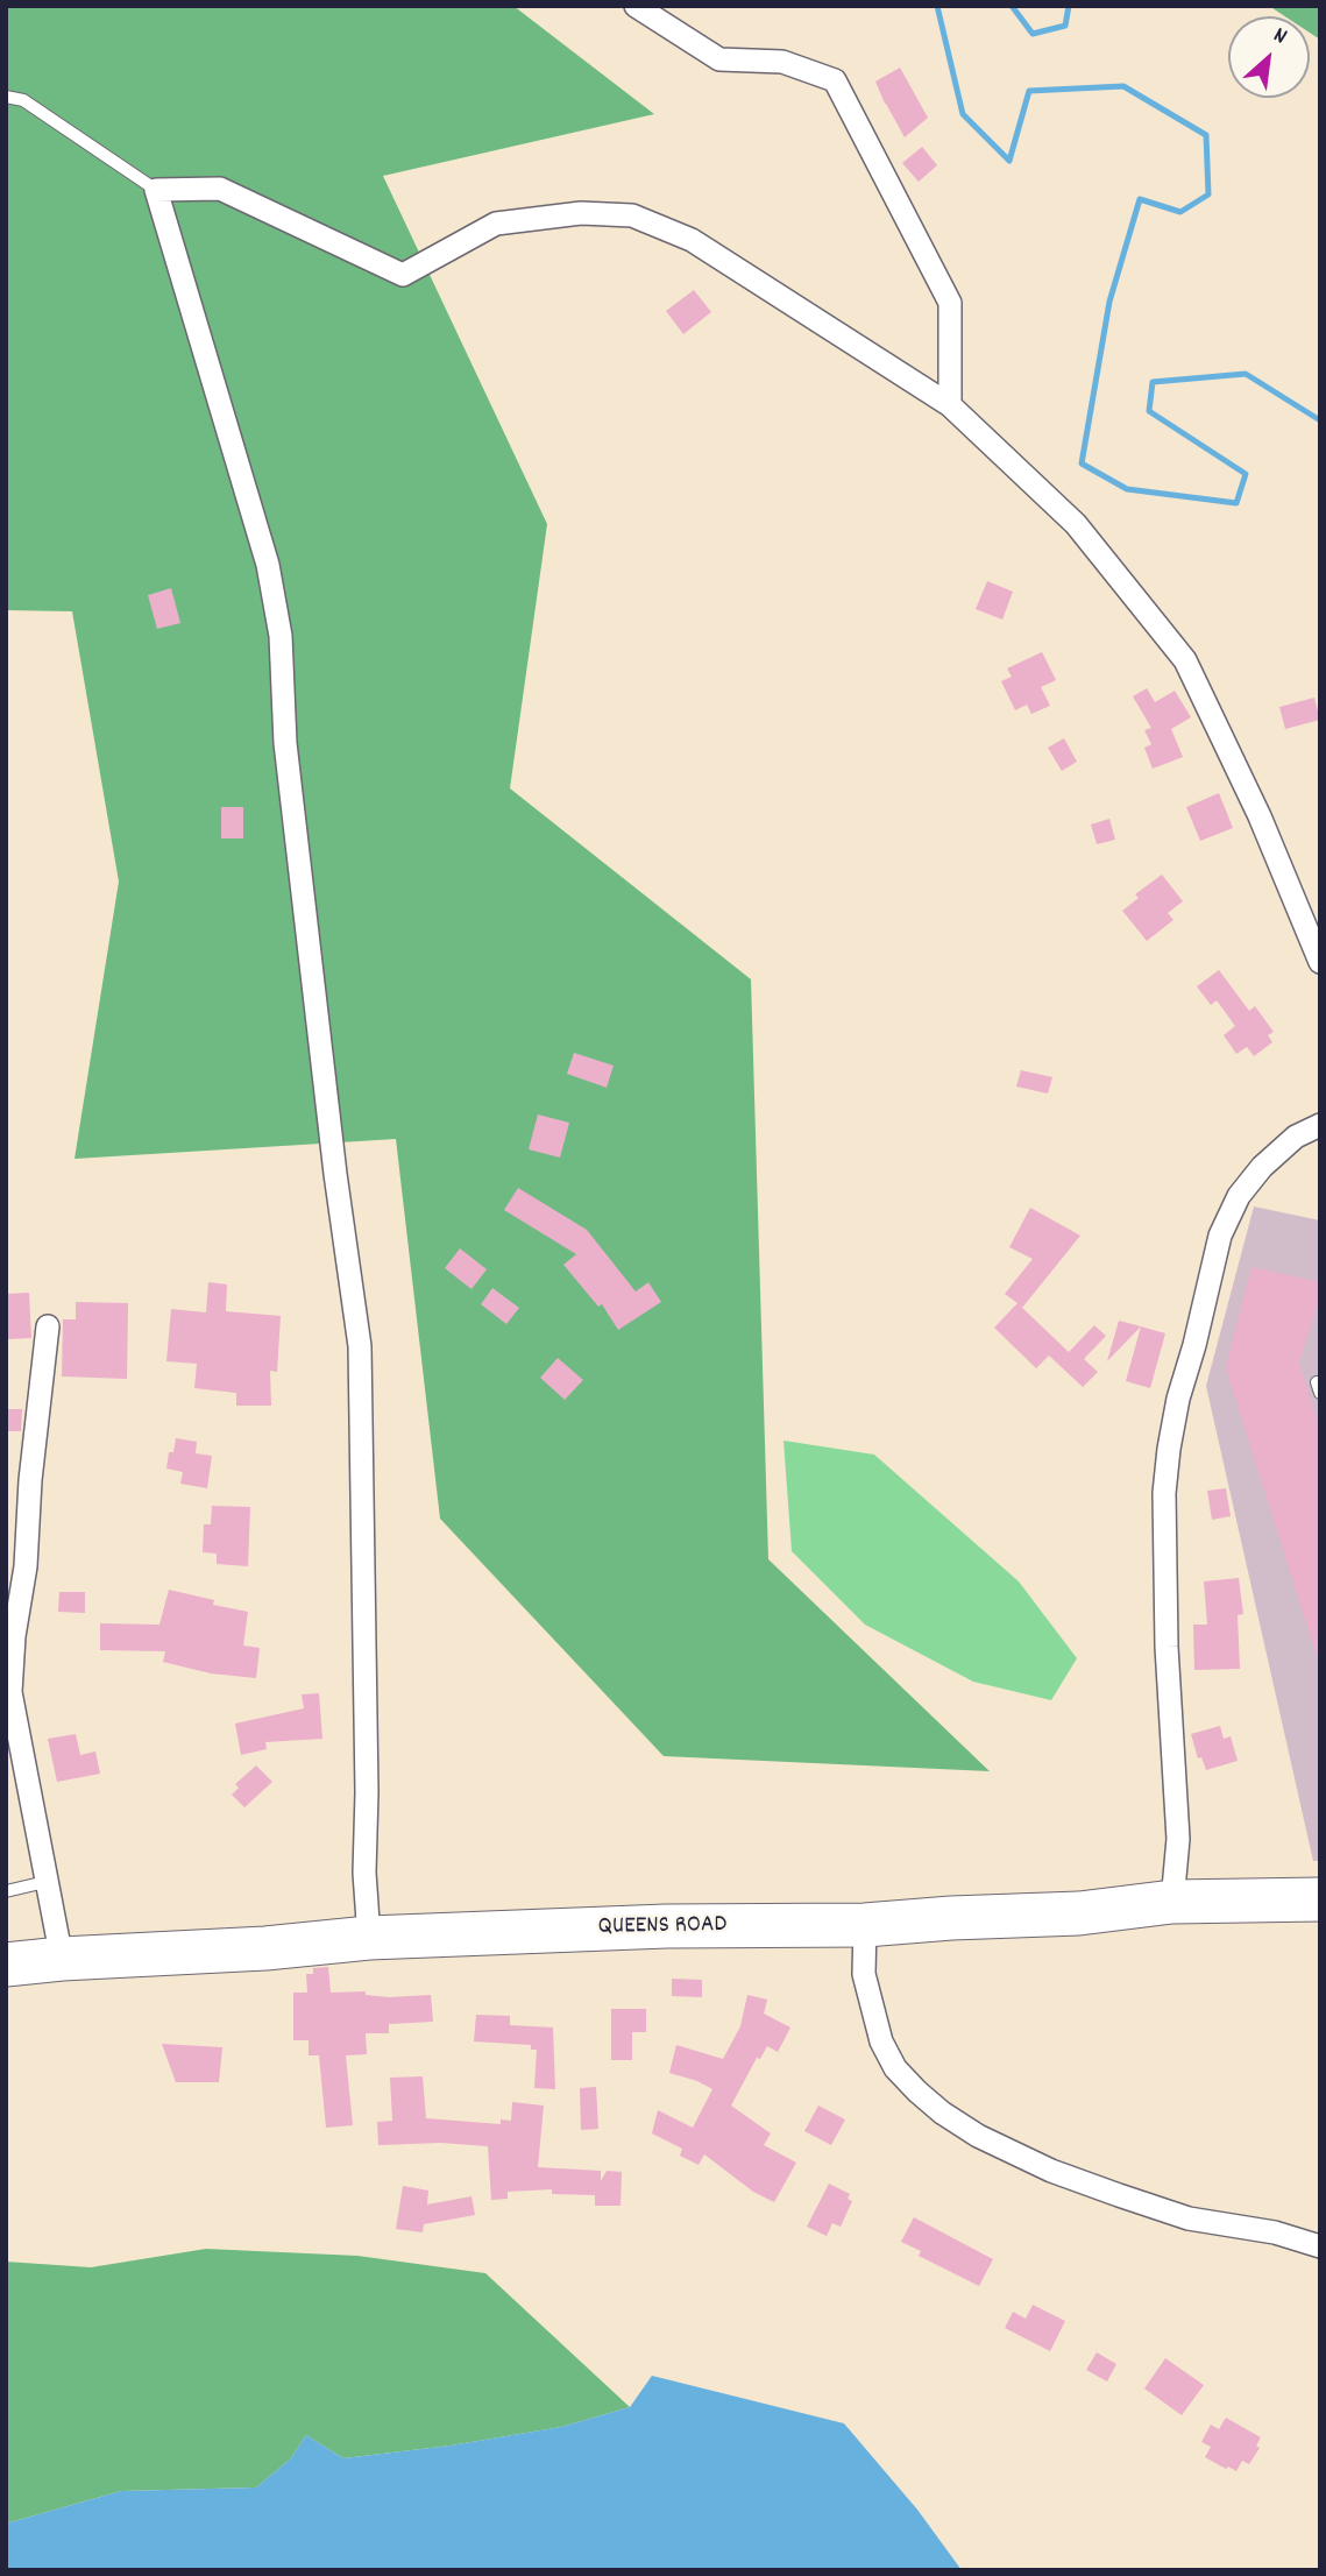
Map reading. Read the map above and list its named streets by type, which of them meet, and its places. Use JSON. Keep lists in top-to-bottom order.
{
  "streets": {
    "highway": ["QUEENS ROAD"]
  },
  "north": "top right"
}
